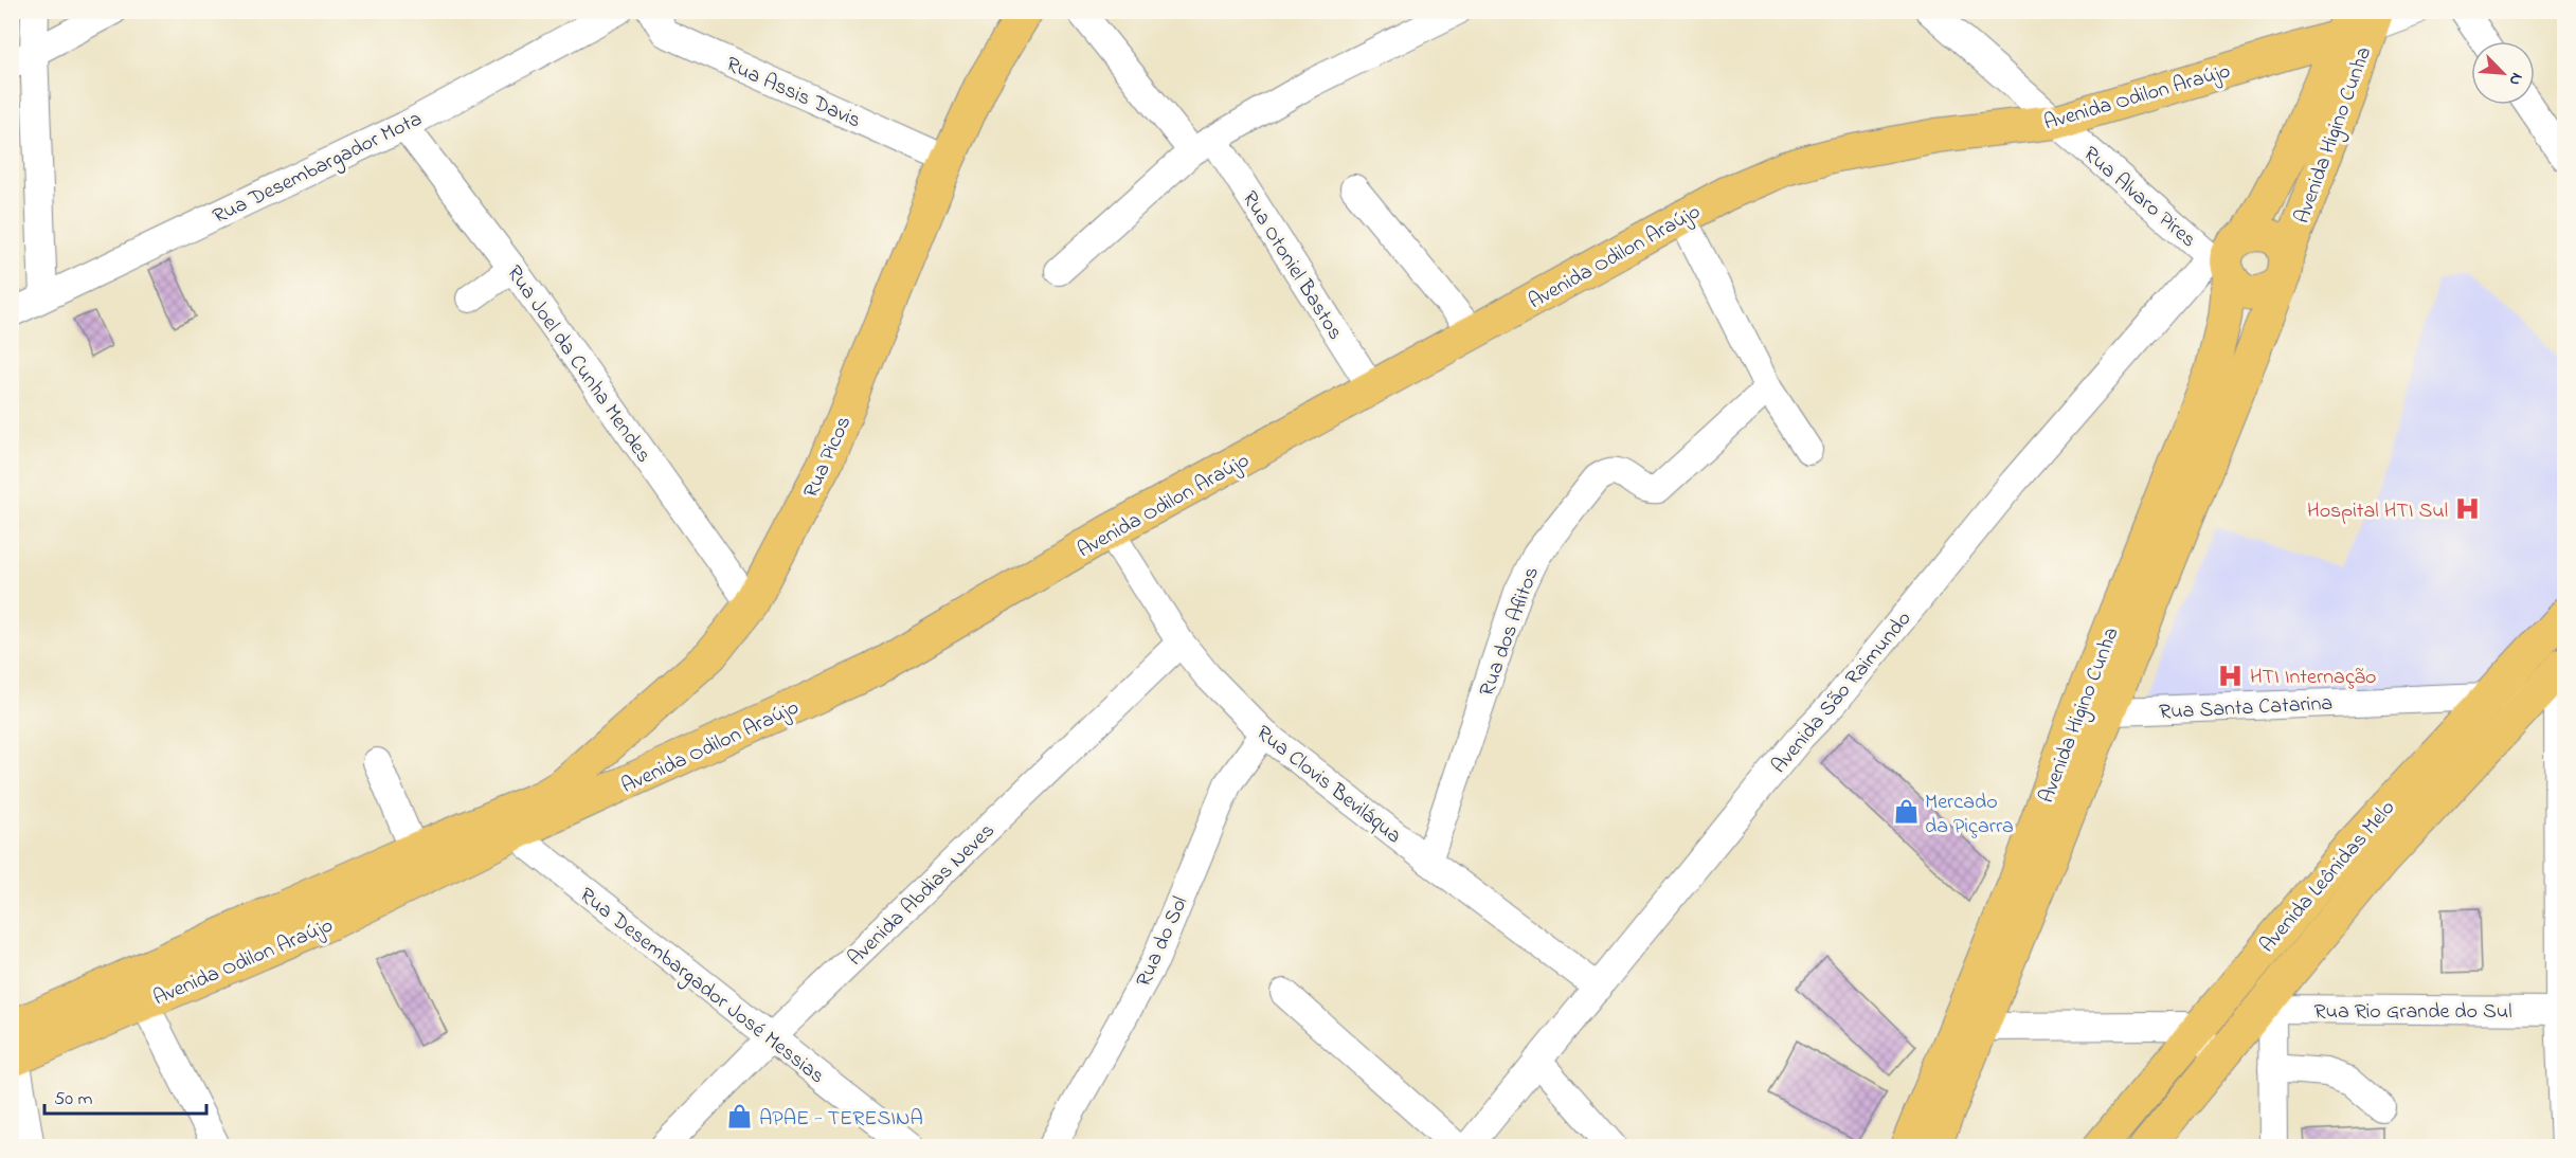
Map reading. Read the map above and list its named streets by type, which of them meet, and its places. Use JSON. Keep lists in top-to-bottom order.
{
  "streets": {
    "main road": [
      "Avenida Odilon Araújo",
      "Avenida Higino Cunha",
      "Rua Picos",
      "Avenida Leônidas Melo"
    ],
    "street": [
      "Rua Assis Davis",
      "Rua Desembargador Mota",
      "Rua Alvaro Pires",
      "Rua Otoniel Bastos",
      "Rua Joel da Cunha Mendes",
      "Rua dos Aflitos",
      "Avenida São Raimundo",
      "Rua Santa Catarina",
      "Rua Clovis Beviláqua",
      "Avenida Abdias Neves",
      "Rua do Sol",
      "Rua Desembargador José Messias",
      "Rua Rio Grande do Sul"
    ]
  },
  "crossings": [
    ["Rua Assis Davis", "Rua Picos"],
    ["Avenida Odilon Araújo", "Avenida Higino Cunha"],
    ["Avenida Odilon Araújo", "Rua Alvaro Pires"],
    ["Avenida Odilon Araújo", "Rua Otoniel Bastos"],
    ["Avenida Odilon Araújo", "Rua Picos"],
    ["Avenida Odilon Araújo", "Rua Clovis Beviláqua"],
    ["Avenida Odilon Araújo", "Rua Desembargador José Messias"],
    ["Avenida Higino Cunha", "Rua Alvaro Pires"],
    ["Avenida Higino Cunha", "Avenida São Raimundo"],
    ["Avenida Higino Cunha", "Rua Santa Catarina"],
    ["Rua Desembargador Mota", "Rua Joel da Cunha Mendes"],
    ["Rua Alvaro Pires", "Avenida São Raimundo"],
    ["Rua Joel da Cunha Mendes", "Rua Picos"],
    ["Rua Picos", "Rua Desembargador José Messias"],
    ["Rua dos Aflitos", "Rua Clovis Beviláqua"],
    ["Avenida São Raimundo", "Rua Clovis Beviláqua"],
    ["Rua Santa Catarina", "Avenida Leônidas Melo"],
    ["Rua Clovis Beviláqua", "Avenida Abdias Neves"],
    ["Rua Clovis Beviláqua", "Rua do Sol"],
    ["Avenida Leônidas Melo", "Rua Rio Grande do Sul"],
    ["Avenida Abdias Neves", "Rua Desembargador José Messias"]
  ],
  "places": {
    "hospital": ["Hospital HTI Sul", "HTI Internação"],
    "shop": ["Mercado da Piçarra", "APAE - TERESINA"]
  },
  "scale_bar": "50 m",
  "north": "bottom right"
}
